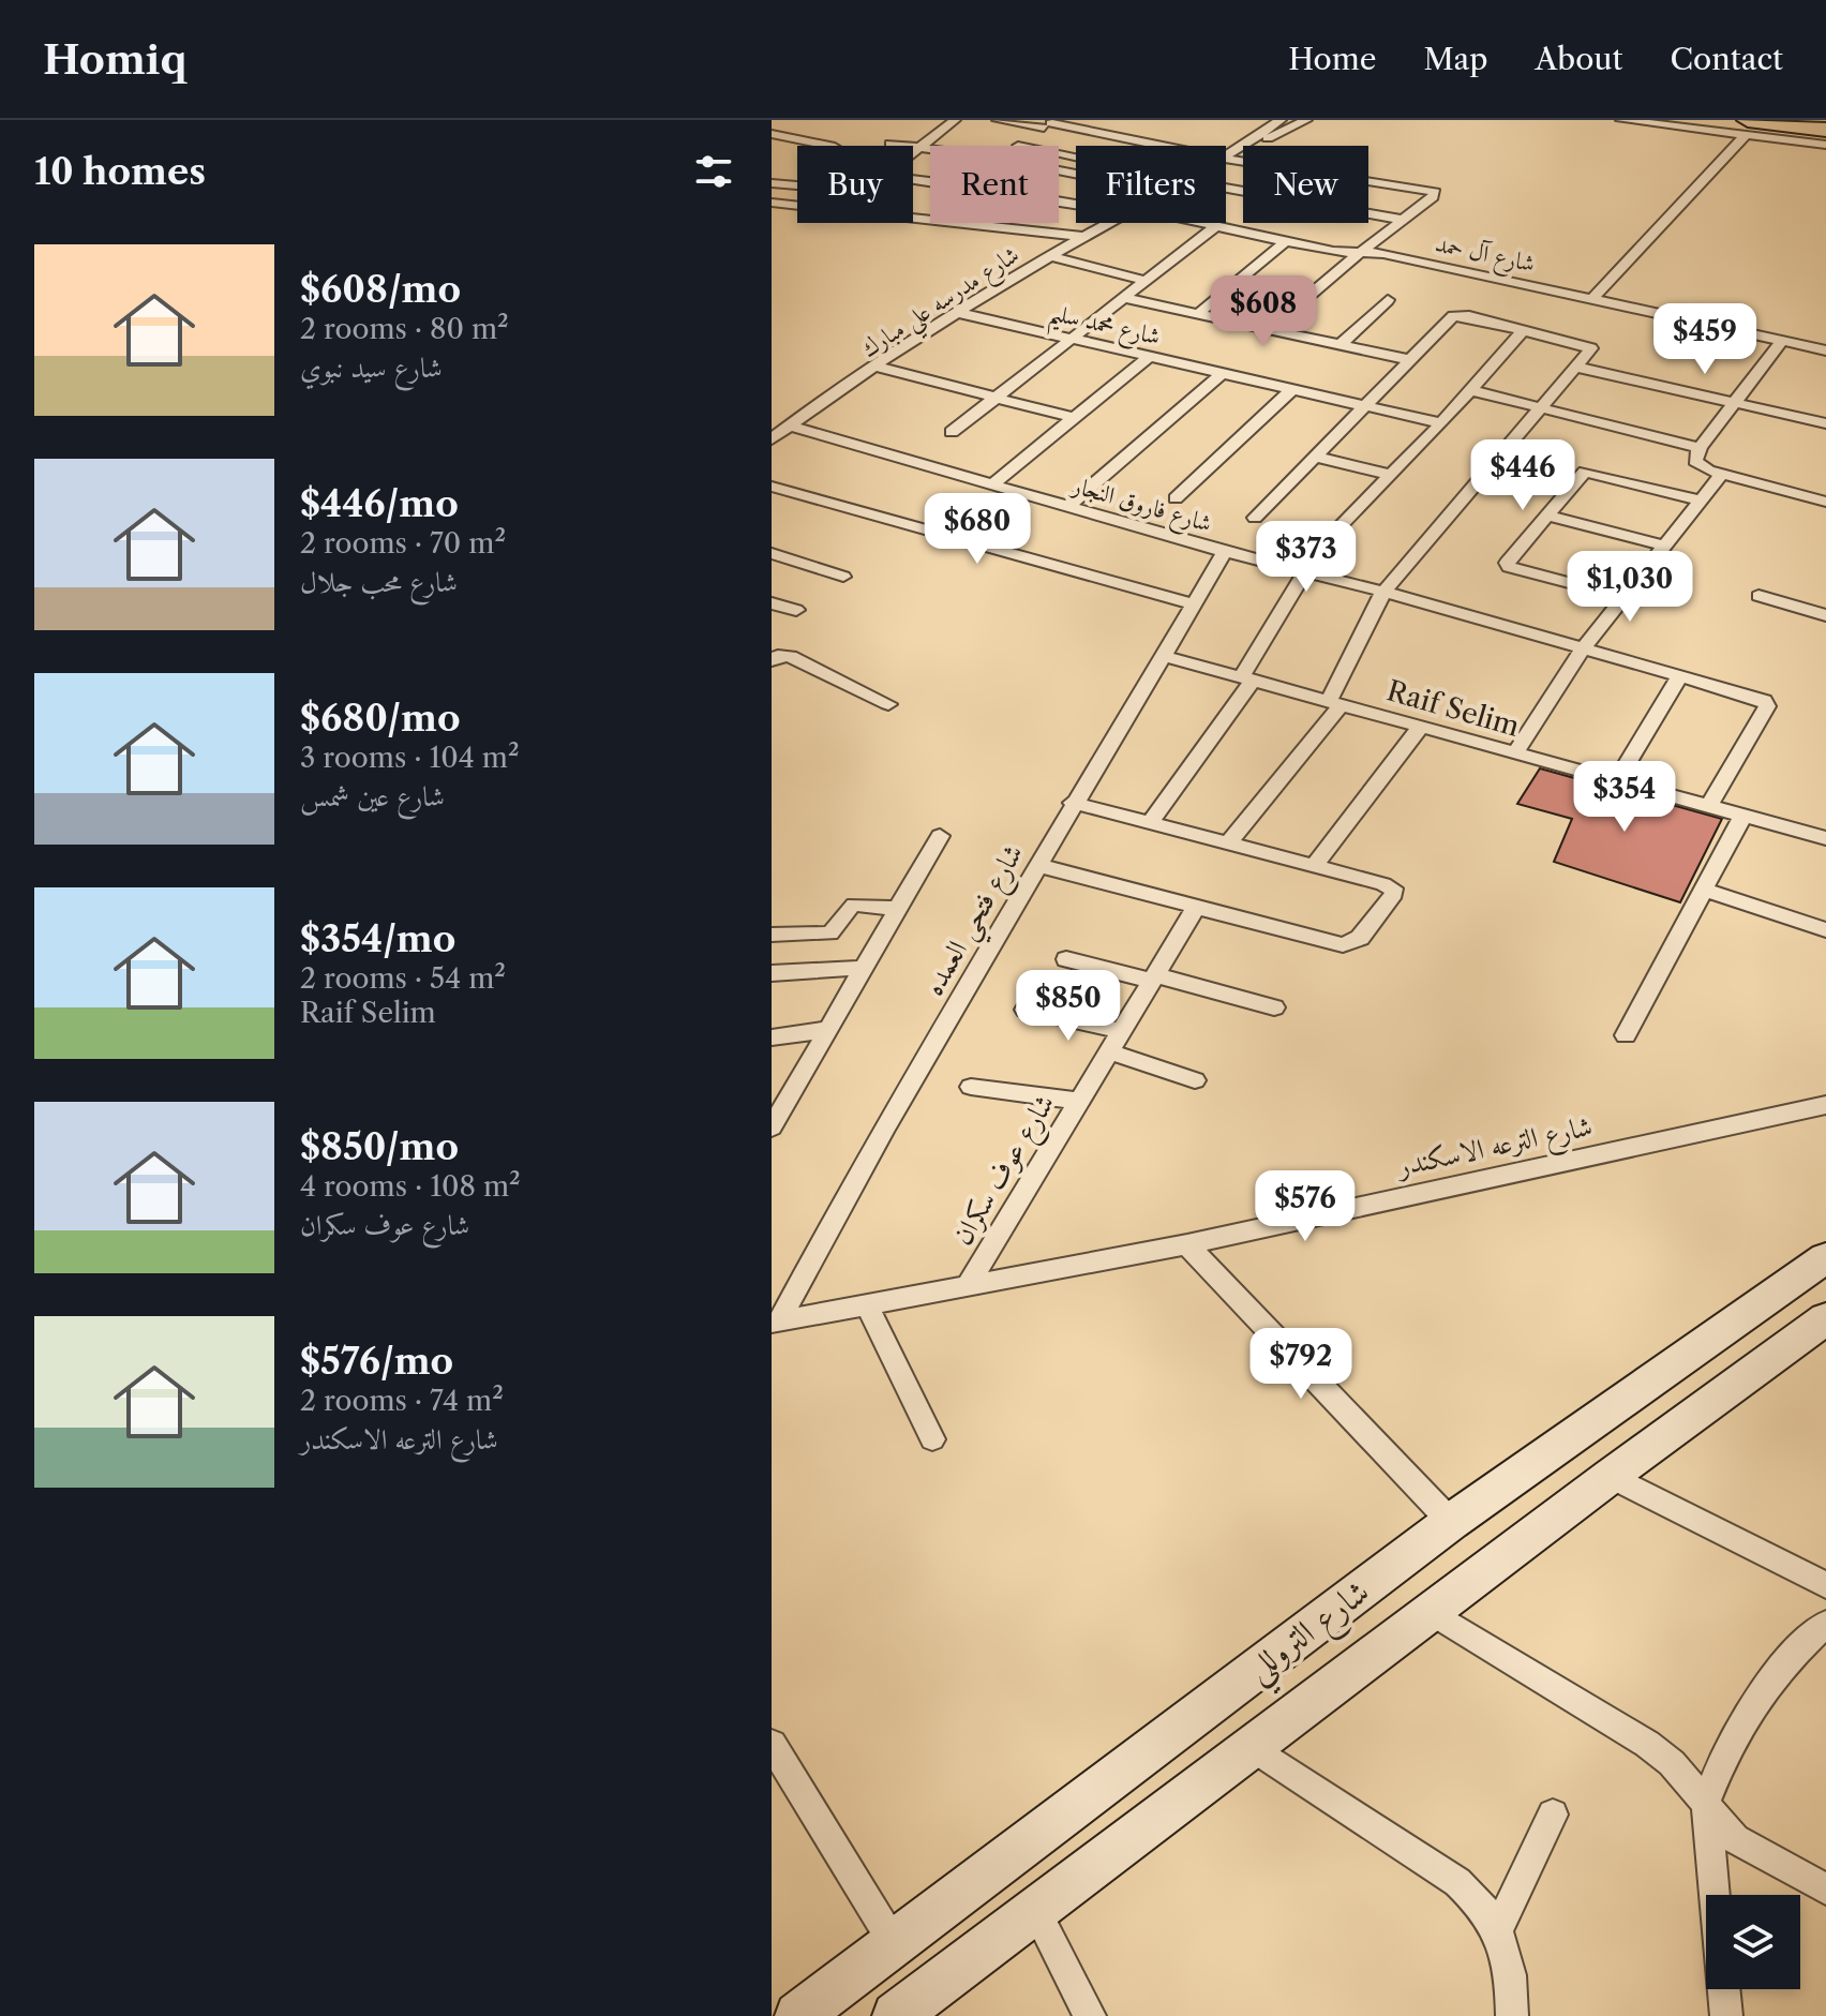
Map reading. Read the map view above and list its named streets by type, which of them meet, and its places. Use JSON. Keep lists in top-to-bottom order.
{
  "streets": {
    "street": [
      "شارع آل حمد",
      "شارع مدرسه علي مبارك",
      "شارع محمد سليم",
      "شارع فاروق النجار",
      "Raif Selim",
      "شارع فتحي العمده",
      "شارع الترعه الاسكندر",
      "شارع عوف سكران",
      "شارع التروللي"
    ]
  },
  "crossings": [
    ["شارع مدرسه علي مبارك", "شارع محمد سليم"],
    ["شارع مدرسه علي مبارك", "شارع فاروق النجار"],
    ["شارع فاروق النجار", "Raif Selim"],
    ["شارع فاروق النجار", "شارع فتحي العمده"],
    ["Raif Selim", "شارع فتحي العمده"],
    ["شارع فتحي العمده", "شارع الترعه الاسكندر"],
    ["شارع الترعه الاسكندر", "شارع عوف سكران"]
  ],
  "page": {
    "header": "Homiq",
    "nav": [
      "Home",
      "Map",
      "About",
      "Contact"
    ],
    "heading": "10 homes",
    "chip": [
      "Buy",
      "Rent",
      "Filters",
      "New"
    ],
    "list": [
      {
        "name": "$608/mo",
        "note": "2 rooms · 80 m² · شارع سيد نبوي"
      },
      {
        "name": "$446/mo",
        "note": "2 rooms · 70 m² · شارع محب جلال"
      },
      {
        "name": "$680/mo",
        "note": "3 rooms · 104 m² · شارع عين شمس"
      },
      {
        "name": "$354/mo",
        "note": "2 rooms · 54 m² · Raif Selim"
      },
      {
        "name": "$850/mo",
        "note": "4 rooms · 108 m² · شارع عوف سكران"
      },
      {
        "name": "$576/mo",
        "note": "2 rooms · 74 m² · شارع الترعه الاسكندر"
      }
    ],
    "price": [
      "$608",
      "$459",
      "$446",
      "$680",
      "$373",
      "$1,030",
      "$354",
      "$850",
      "$576",
      "$792"
    ]
  }
}
